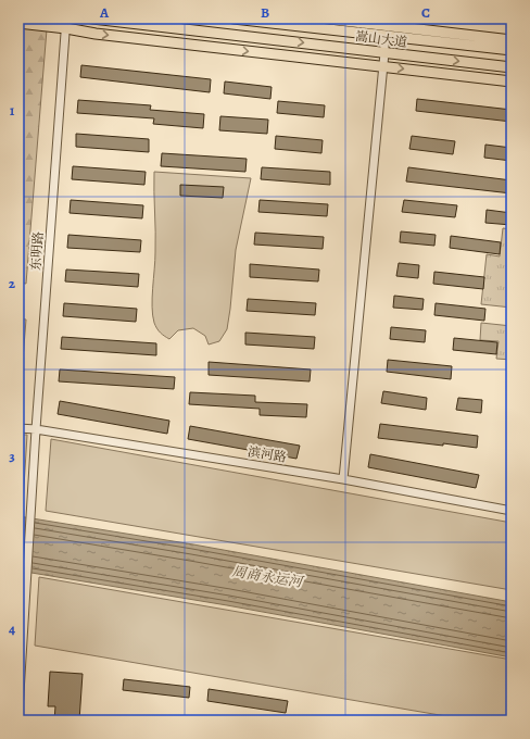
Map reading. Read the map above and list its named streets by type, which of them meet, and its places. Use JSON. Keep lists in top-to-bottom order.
{
  "streets": {
    "main road": ["嵩山大道"],
    "street": ["东明路", "滨河路"]
  },
  "crossings": [
    ["东明路", "滨河路"]
  ],
  "water": ["周商永运河"],
  "grid": {
    "columns": ["A", "B", "C"],
    "rows": [
      "1",
      "2",
      "3",
      "4"
    ]
  }
}
